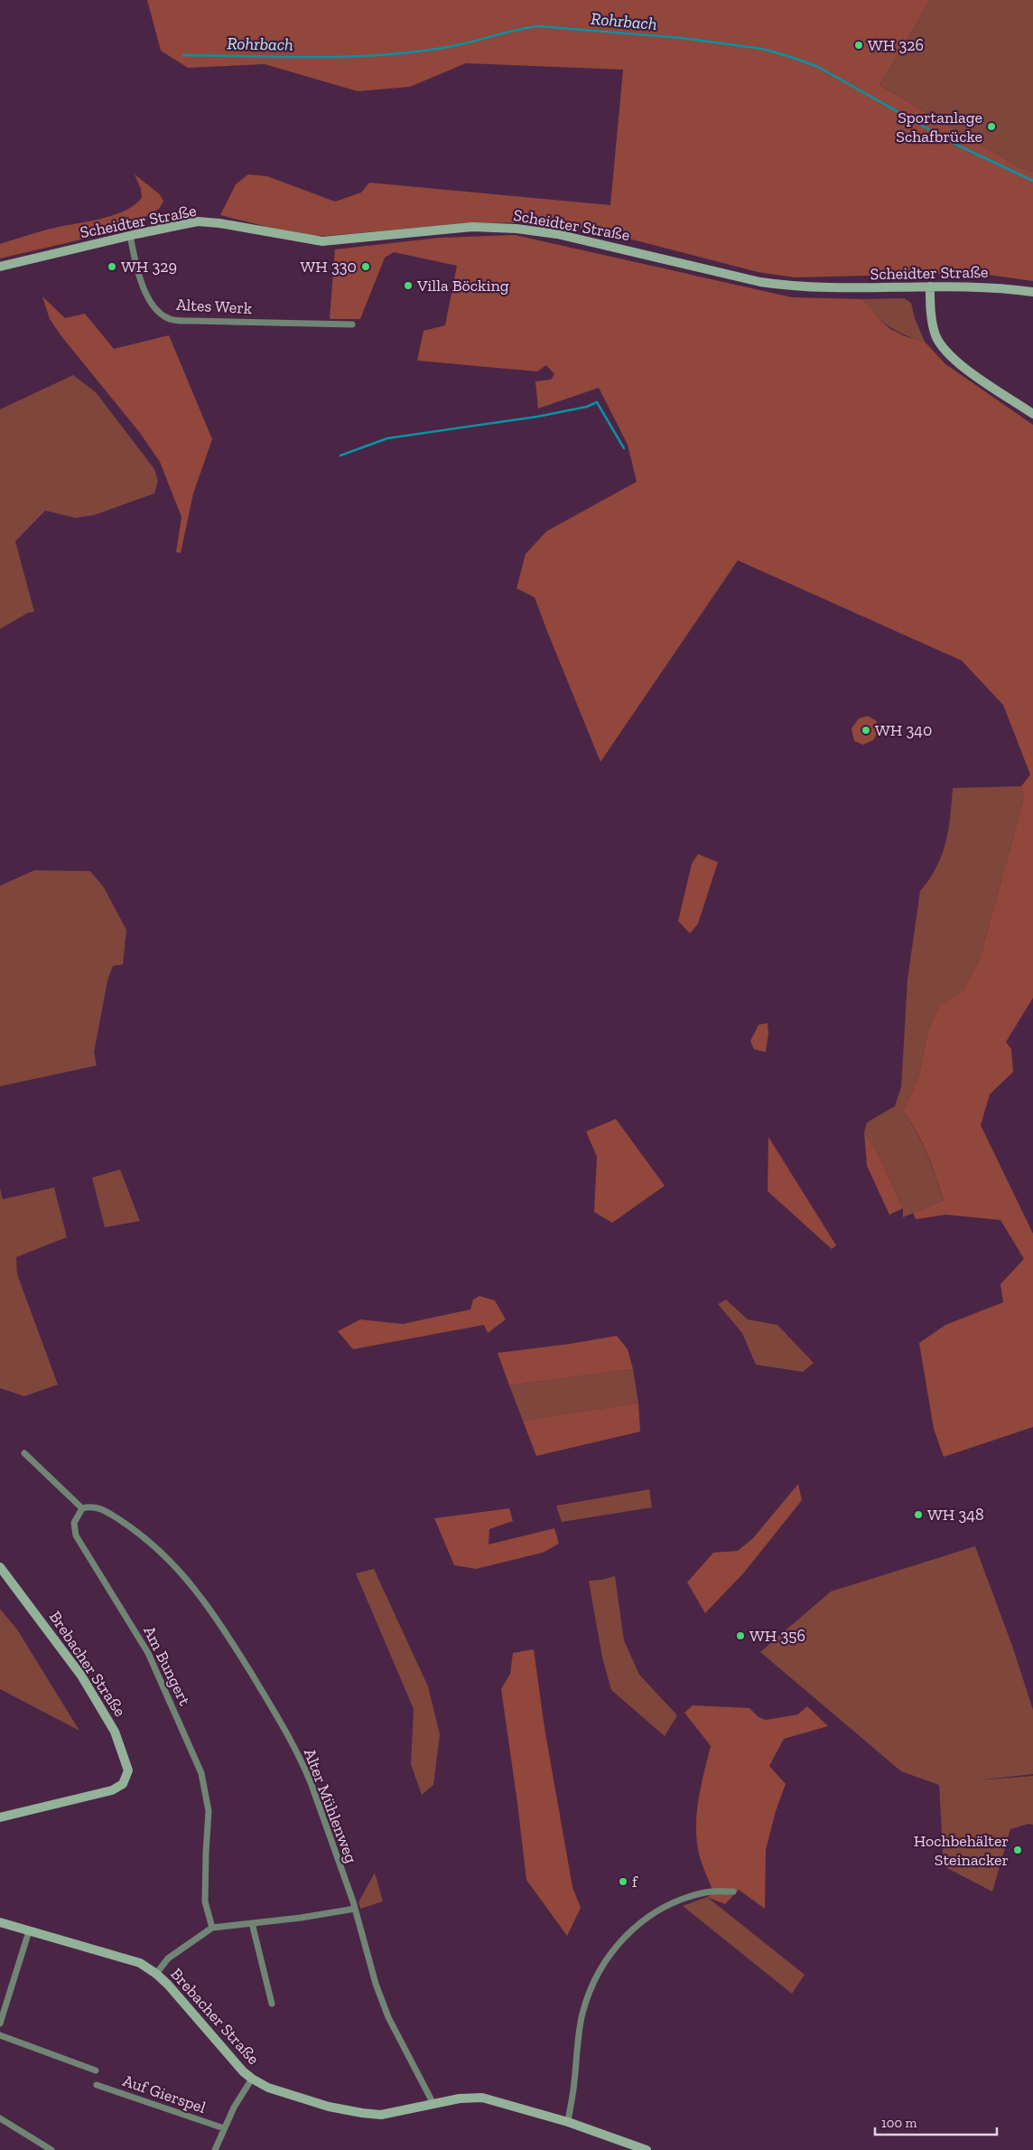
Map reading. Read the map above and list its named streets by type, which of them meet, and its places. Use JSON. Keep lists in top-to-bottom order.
{
  "streets": {
    "street": [
      "Scheidter Straße",
      "Altes Werk",
      "Brebacher Straße",
      "Am Bungert",
      "Alter Mühlenweg",
      "Auf Gierspel"
    ]
  },
  "crossings": [
    ["Scheidter Straße", "Altes Werk"],
    ["Brebacher Straße", "Alter Mühlenweg"],
    ["Am Bungert", "Alter Mühlenweg"]
  ],
  "water": ["Rohrbach"],
  "places": [
    "WH 326",
    "Sportanlage Schafbrücke",
    "WH 329",
    "WH 330",
    "Villa Böcking",
    "WH 340",
    "WH 348",
    "WH 356",
    "Hochbehälter Steinacker",
    "f"
  ],
  "scale_bar": "100 m"
}
